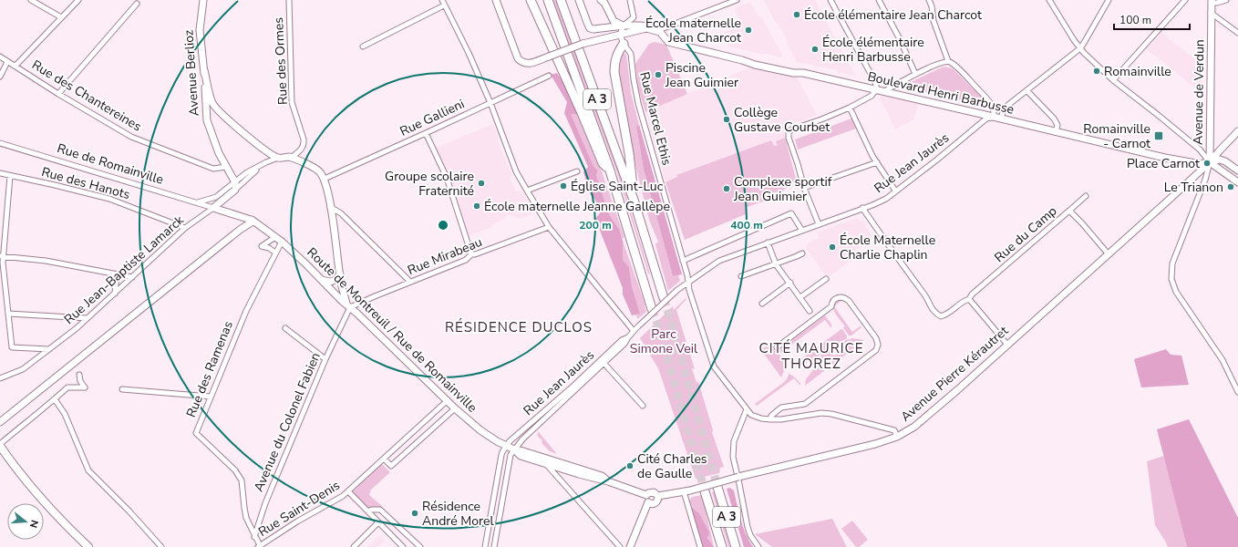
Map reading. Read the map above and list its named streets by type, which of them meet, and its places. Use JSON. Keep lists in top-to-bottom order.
{
  "streets": {
    "highway": ["A 3"],
    "main road": [
      "Avenue Berlioz",
      "Avenue de Verdun",
      "Boulevard Henri Barbusse",
      "Route de Montreuil / Rue de Romainville",
      "Avenue Pierre Kérautret"
    ],
    "street": [
      "Rue des Ormes",
      "Rue des Chantereines",
      "Rue Gallieni",
      "Rue Marcel Ethis",
      "Rue Jean Jaurès",
      "Rue de Romainville",
      "Rue des Hanots",
      "Rue du Camp",
      "Rue Mirabeau",
      "Rue Jean-Baptiste Lamarck",
      "Rue des Ramenas",
      "Avenue du Colonel Fabien",
      "Rue Saint-Denis"
    ]
  },
  "crossings": [
    ["Avenue Berlioz", "Rue des Chantereines"],
    ["Avenue de Verdun", "Boulevard Henri Barbusse"],
    ["Avenue de Verdun", "Avenue Pierre Kérautret"],
    ["Boulevard Henri Barbusse", "Rue Marcel Ethis"],
    ["Boulevard Henri Barbusse", "Rue Jean Jaurès"],
    ["Boulevard Henri Barbusse", "Avenue Pierre Kérautret"],
    ["Rue Marcel Ethis", "Rue Jean Jaurès"],
    ["Rue Jean Jaurès", "Rue du Camp"],
    ["Rue Jean Jaurès", "Route de Montreuil / Rue de Romainville"],
    ["Rue de Romainville", "Rue Jean-Baptiste Lamarck"],
    ["Rue de Romainville", "Route de Montreuil / Rue de Romainville"],
    ["Rue des Hanots", "Rue Jean-Baptiste Lamarck"],
    ["Rue du Camp", "Avenue Pierre Kérautret"],
    ["Rue Mirabeau", "Route de Montreuil / Rue de Romainville"],
    ["Rue Mirabeau", "Avenue du Colonel Fabien"],
    ["Rue Jean-Baptiste Lamarck", "Route de Montreuil / Rue de Romainville"],
    ["Route de Montreuil / Rue de Romainville", "Rue des Ramenas"],
    ["Route de Montreuil / Rue de Romainville", "Avenue du Colonel Fabien"],
    ["Route de Montreuil / Rue de Romainville", "Rue Saint-Denis"],
    ["Rue des Ramenas", "Avenue du Colonel Fabien"]
  ],
  "districts": ["RÉSIDENCE DUCLOS", "CITÉ MAURICE THOREZ"],
  "parks": ["Parc Simone Veil"],
  "places": {
    "other": [
      "École élémentaire Jean Charcot",
      "École maternelle Jean Charcot",
      "École élémentaire Henri Barbusse",
      "Romainville",
      "Piscine Jean Guimier",
      "Collège Gustave Courbet",
      "Place Carnot",
      "Groupe scolaire Fraternité",
      "Église Saint-Luc",
      "Le Trianon",
      "Complexe sportif Jean Guimier",
      "École maternelle Jeanne Gallèpe",
      "École Maternelle Charlie Chaplin",
      "Cité Charles de Gaulle",
      "Résidence André Morel"
    ],
    "transit": ["Romainville - Carnot"]
  },
  "scale_bar": "100 m",
  "north": "right",
  "rings": ["200 m", "400 m"]
}
